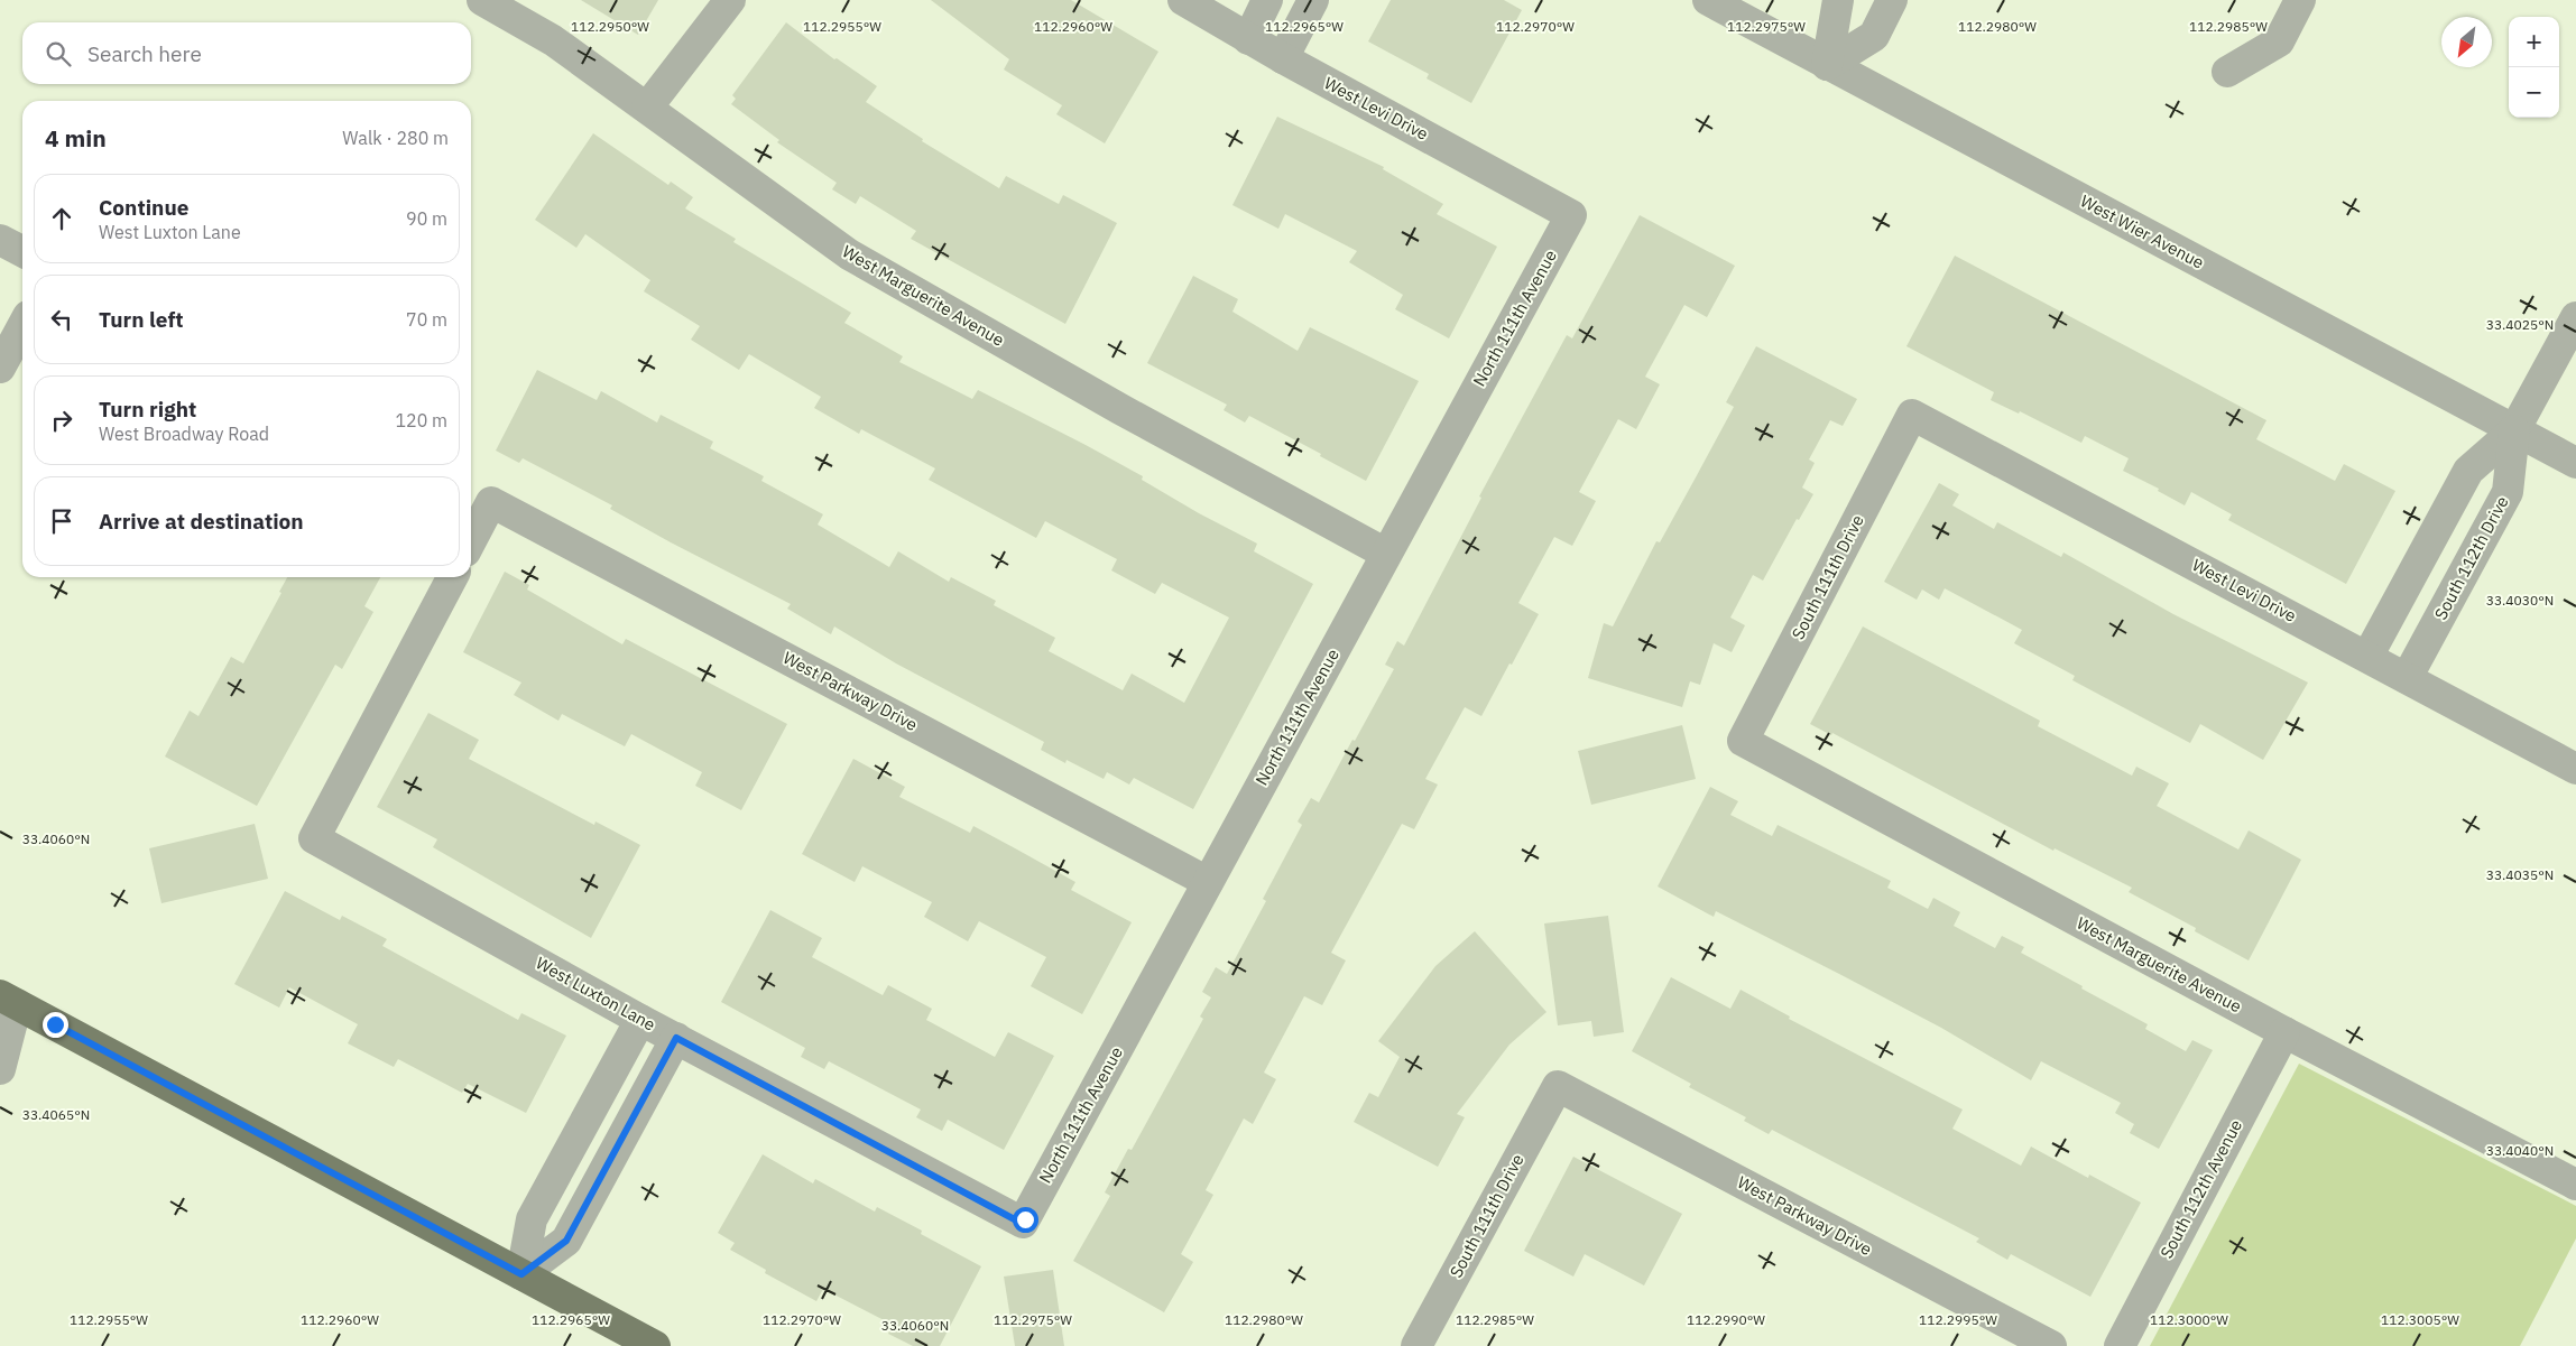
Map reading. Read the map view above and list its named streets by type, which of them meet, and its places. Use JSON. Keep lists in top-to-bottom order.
{
  "streets": {
    "street": [
      "West Levi Drive",
      "West Wier Avenue",
      "West Marguerite Avenue",
      "North 111th Avenue",
      "South 112th Drive",
      "South 111th Drive",
      "West Parkway Drive",
      "West Luxton Lane",
      "South 112th Avenue"
    ]
  },
  "crossings": [
    ["West Levi Drive", "North 111th Avenue"],
    ["West Levi Drive", "South 112th Drive"],
    ["West Levi Drive", "South 111th Drive"],
    ["West Wier Avenue", "South 112th Drive"],
    ["West Marguerite Avenue", "North 111th Avenue"],
    ["West Marguerite Avenue", "South 111th Drive"],
    ["West Marguerite Avenue", "South 112th Avenue"],
    ["North 111th Avenue", "West Parkway Drive"],
    ["North 111th Avenue", "West Luxton Lane"],
    ["South 111th Drive", "West Parkway Drive"]
  ],
  "north": "bottom left",
  "page": {
    "map_buttons": ["+", "−"],
    "search": "Search here",
    "heading": ["4 min", "Walk · 280 m"],
    "list": [
      ["Continue", "West Luxton Lane", "90 m"],
      ["Turn left", "70 m"],
      ["Turn right", "West Broadway Road", "120 m"],
      "Arrive at destination"
    ]
  },
  "coordinates": [
    "112.2950°W",
    "112.2955°W",
    "112.2960°W",
    "112.2965°W",
    "112.2970°W",
    "112.2975°W",
    "112.2980°W",
    "112.2985°W",
    "33.4025°N",
    "33.4030°N",
    "33.4060°N",
    "33.4035°N",
    "33.4065°N",
    "33.4040°N",
    "112.2990°W",
    "112.2995°W",
    "112.3000°W",
    "112.3005°W"
  ]
}
